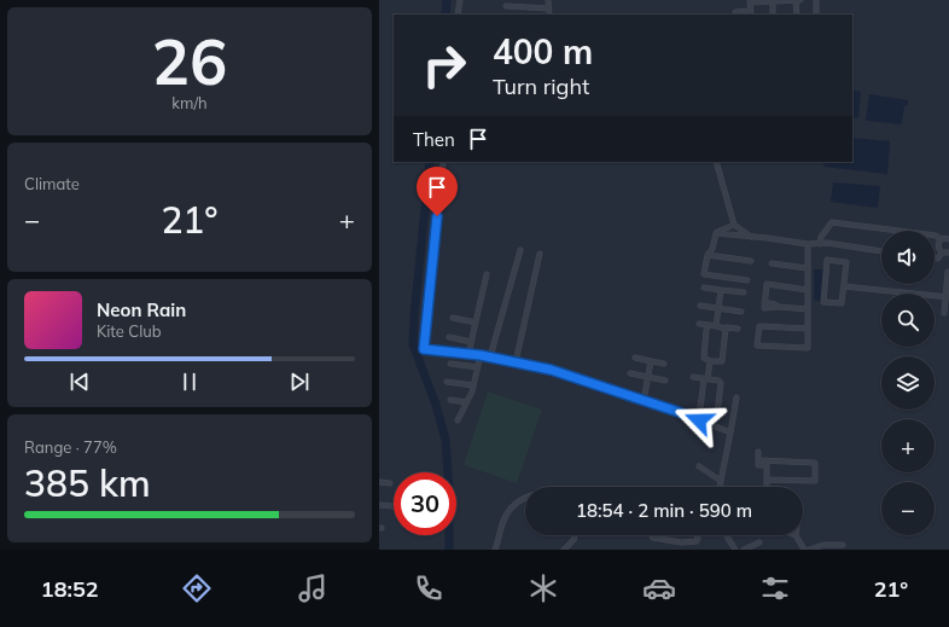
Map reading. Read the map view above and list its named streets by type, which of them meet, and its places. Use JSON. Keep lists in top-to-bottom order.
{
  "page": {
    "tile": [
      ["26", "km/h"],
      "Climate",
      ["Range · 77%", "385 km"]
    ],
    "turn": ["400 m", "Turn right"],
    "then": "Then",
    "heat": ["−", "21°", "+"],
    "map_buttons": ["+", "−"],
    "song": ["Neon Rain", "Kite Club"],
    "limit": "30",
    "trip": "18:54 · 2 min · 590 m",
    "tabs": ["18:52", "21°"]
  }
}
